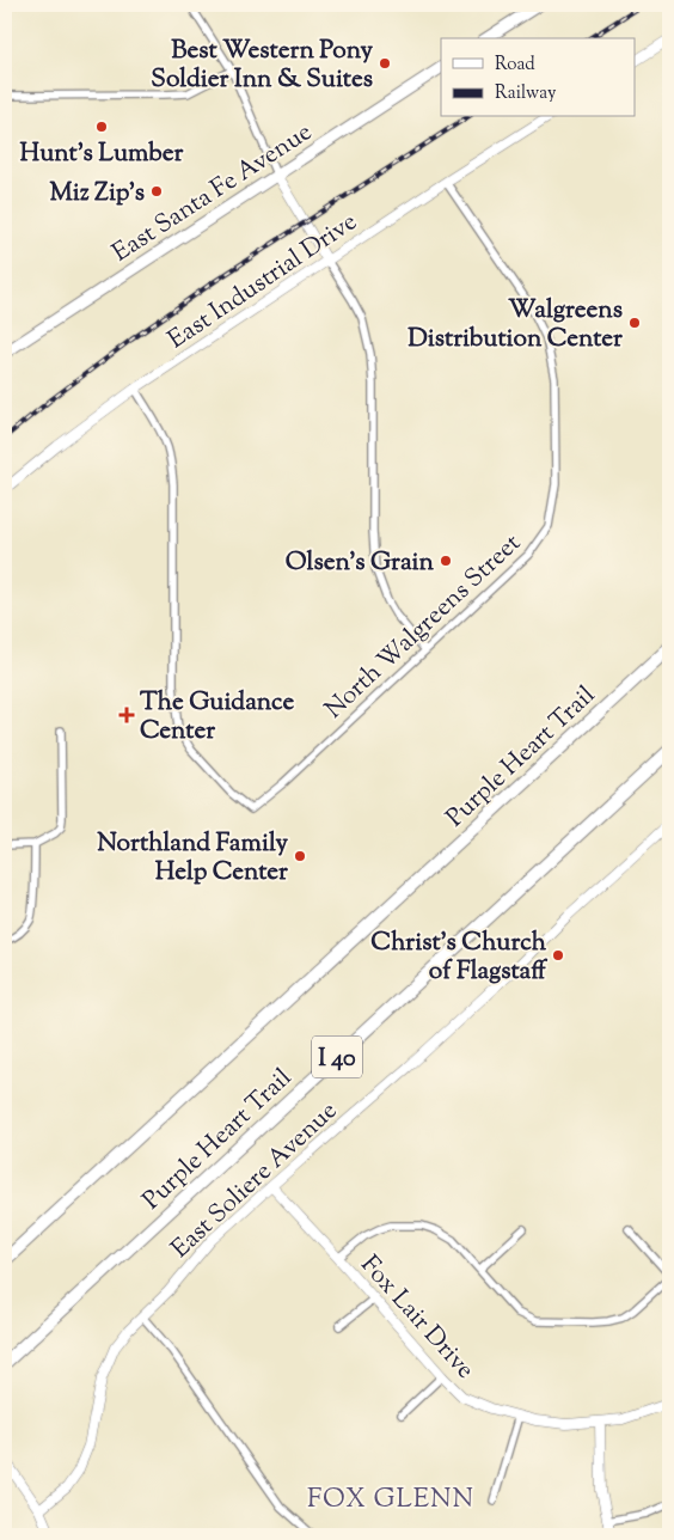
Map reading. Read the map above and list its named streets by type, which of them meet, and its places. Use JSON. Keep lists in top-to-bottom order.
{
  "streets": {
    "highway": ["Purple Heart Trail", "I 40"],
    "main road": ["East Santa Fe Avenue"],
    "street": [
      "East Industrial Drive",
      "North Walgreens Street",
      "East Soliere Avenue",
      "Fox Lair Drive"
    ]
  },
  "crossings": [
    ["East Industrial Drive", "North Walgreens Street"],
    ["East Soliere Avenue", "Fox Lair Drive"]
  ],
  "districts": ["FOX GLENN"],
  "places": {
    "other": [
      "Best Western Pony Soldier Inn & Suites",
      "Hunt's Lumber",
      "Miz Zip's",
      "Walgreens Distribution Center",
      "Olsen's Grain",
      "Northland Family Help Center",
      "Christ's Church of Flagstaff"
    ],
    "health": ["The Guidance Center"]
  },
  "legend": ["Road", "Railway"]
}
